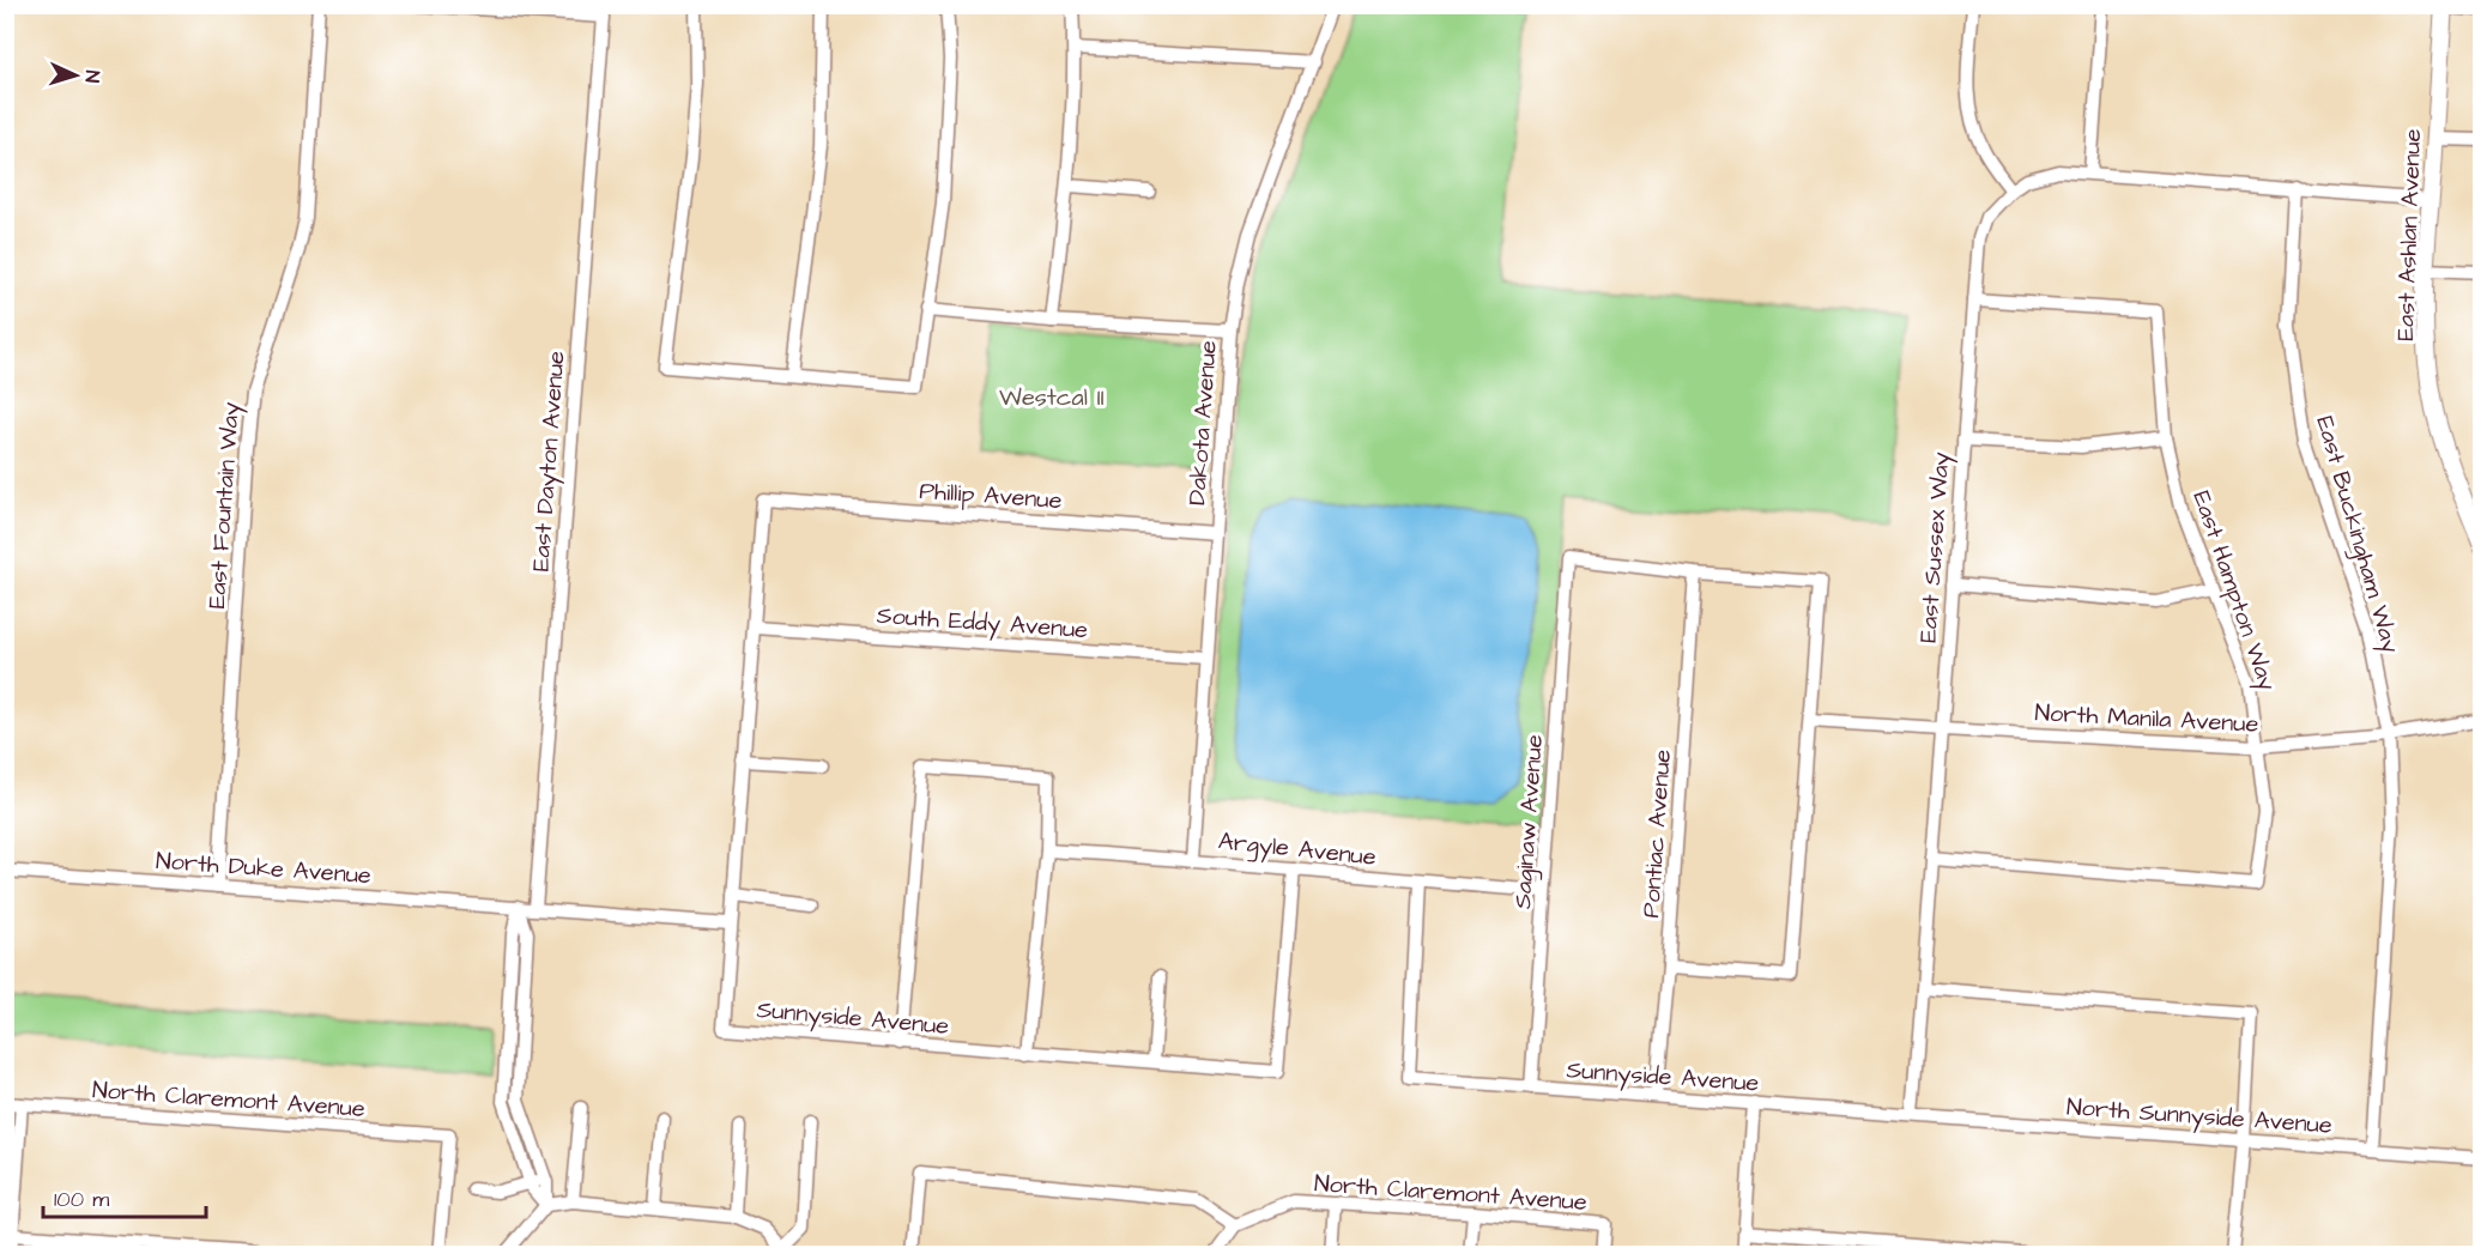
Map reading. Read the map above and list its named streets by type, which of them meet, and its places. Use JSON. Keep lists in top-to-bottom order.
{
  "streets": {
    "main road": ["East Ashlan Avenue"],
    "street": [
      "Dakota Avenue",
      "East Dayton Avenue",
      "Phillip Avenue",
      "East Fountain Way",
      "East Buckingham Way",
      "East Sussex Way",
      "East Hampton Way",
      "South Eddy Avenue",
      "North Manila Avenue",
      "Saginaw Avenue",
      "Pontiac Avenue",
      "Argyle Avenue",
      "North Duke Avenue",
      "Sunnyside Avenue",
      "North Claremont Avenue",
      "North Sunnyside Avenue"
    ]
  },
  "crossings": [
    ["East Ashlan Avenue", "East Sussex Way"],
    ["Dakota Avenue", "Phillip Avenue"],
    ["Dakota Avenue", "South Eddy Avenue"],
    ["Dakota Avenue", "Argyle Avenue"],
    ["East Dayton Avenue", "North Duke Avenue"],
    ["Phillip Avenue", "South Eddy Avenue"],
    ["East Fountain Way", "North Duke Avenue"],
    ["East Buckingham Way", "East Sussex Way"],
    ["East Buckingham Way", "North Manila Avenue"],
    ["East Buckingham Way", "North Sunnyside Avenue"],
    ["East Sussex Way", "East Hampton Way"],
    ["East Sussex Way", "North Manila Avenue"],
    ["East Sussex Way", "Sunnyside Avenue"],
    ["East Sussex Way", "North Sunnyside Avenue"],
    ["East Hampton Way", "North Manila Avenue"],
    ["Saginaw Avenue", "Pontiac Avenue"],
    ["Saginaw Avenue", "Argyle Avenue"],
    ["Saginaw Avenue", "Sunnyside Avenue"],
    ["Pontiac Avenue", "Sunnyside Avenue"],
    ["Argyle Avenue", "Sunnyside Avenue"],
    ["Sunnyside Avenue", "North Sunnyside Avenue"]
  ],
  "parks": ["Westcal II"],
  "scale_bar": "100 m",
  "north": "right"
}
